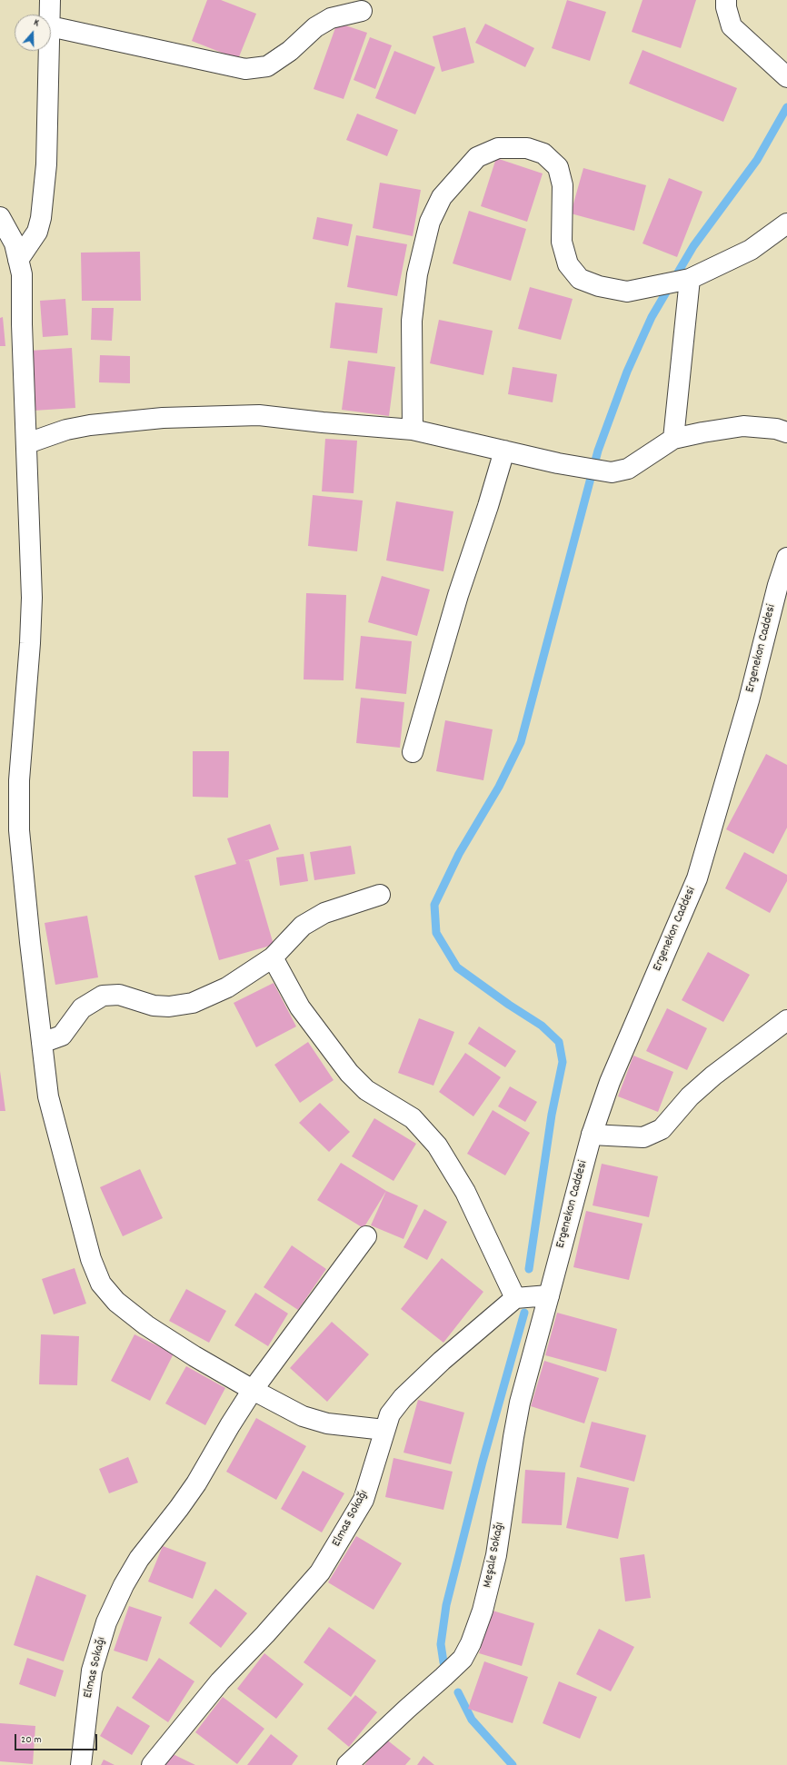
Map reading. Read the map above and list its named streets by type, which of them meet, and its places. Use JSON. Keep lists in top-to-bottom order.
{
  "streets": {
    "street": ["Ergenekon Caddesi", "Elmas Sokağı", "Meşale Sokağı"]
  },
  "crossings": [
    ["Ergenekon Caddesi", "Meşale Sokağı"]
  ],
  "scale_bar": "20 m",
  "north": "top"
}
